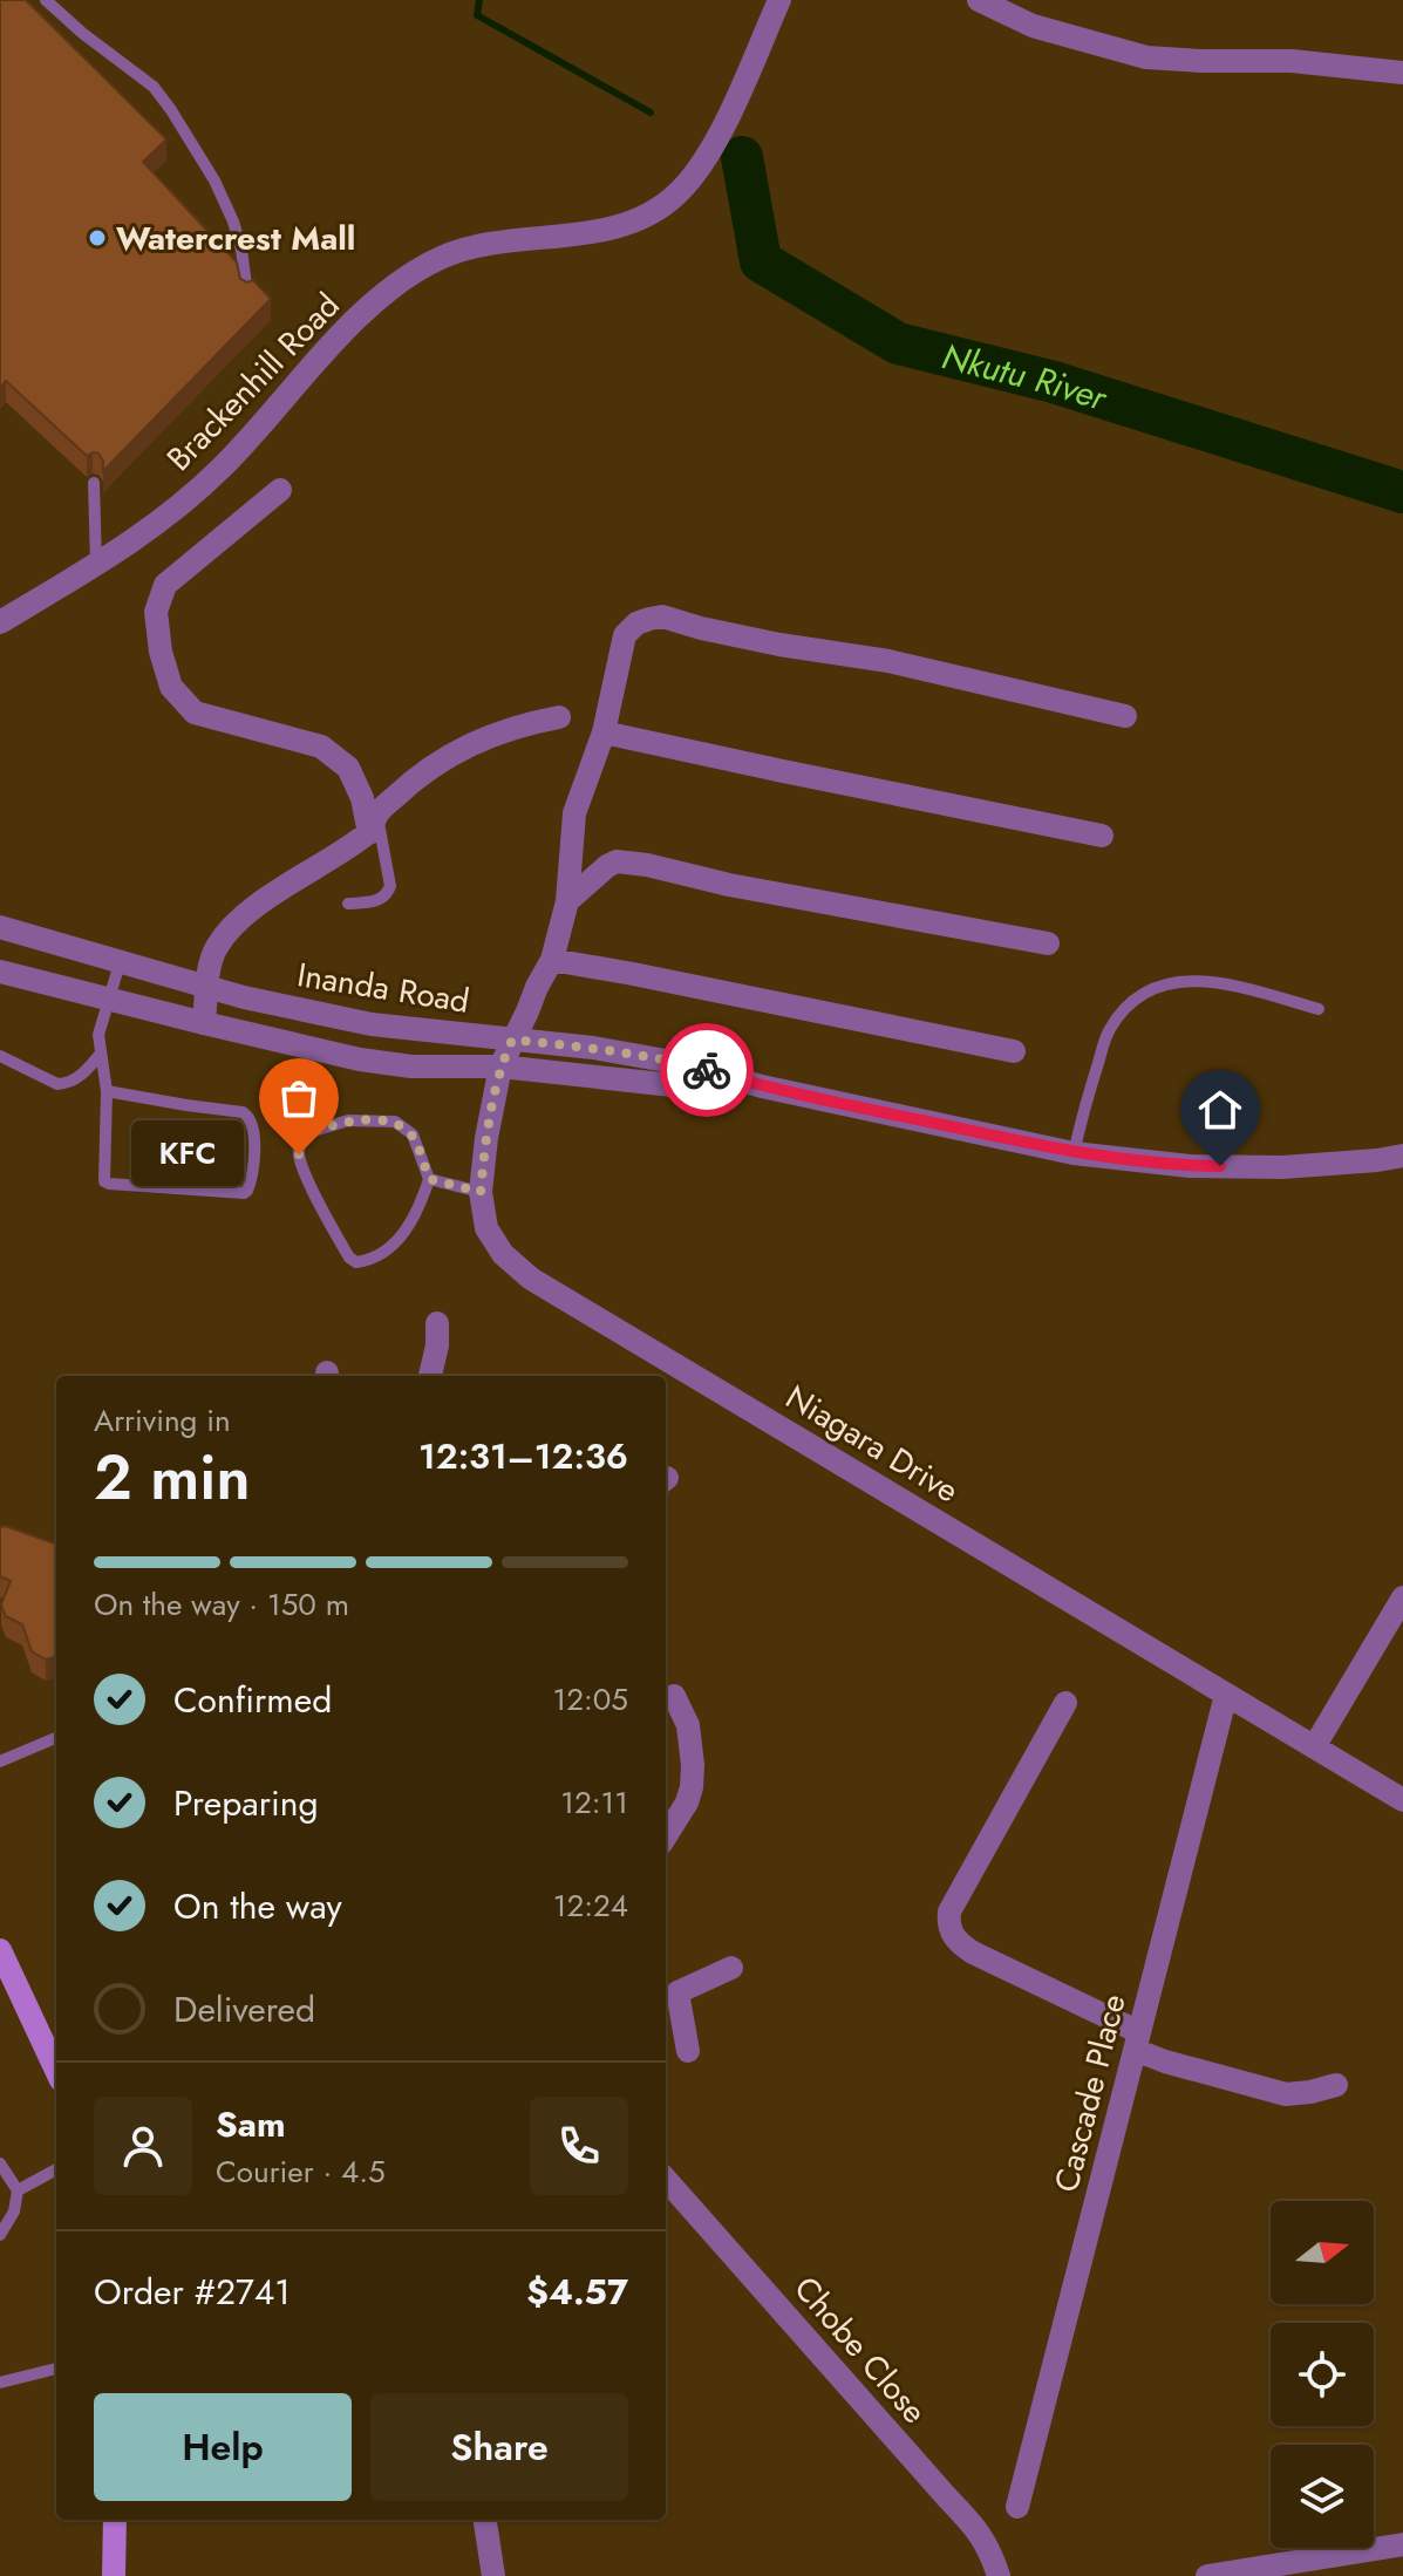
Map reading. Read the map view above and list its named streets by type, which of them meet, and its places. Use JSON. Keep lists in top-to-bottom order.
{
  "streets": {
    "street": [
      "Brackenhill Road",
      "Inanda Road",
      "Niagara Drive",
      "Cascade Place",
      "Chobe Close"
    ]
  },
  "crossings": [
    ["Inanda Road", "Niagara Drive"],
    ["Niagara Drive", "Cascade Place"]
  ],
  "water": ["Nkutu River"],
  "places": ["Watercrest Mall", "KFC"],
  "north": "right",
  "page": {
    "bubble": "KFC",
    "heading": ["2 min", "Arriving in", "12:31–12:36"],
    "panel": [
      "Sam",
      "Courier · 4.5",
      "Order #2741",
      "$4.57"
    ],
    "bar": "On the way · 150 m",
    "list": [
      ["Confirmed", "12:05"],
      ["Preparing", "12:11"],
      ["On the way", "12:24"],
      "Delivered"
    ],
    "buttons": ["Help", "Share"]
  }
}
